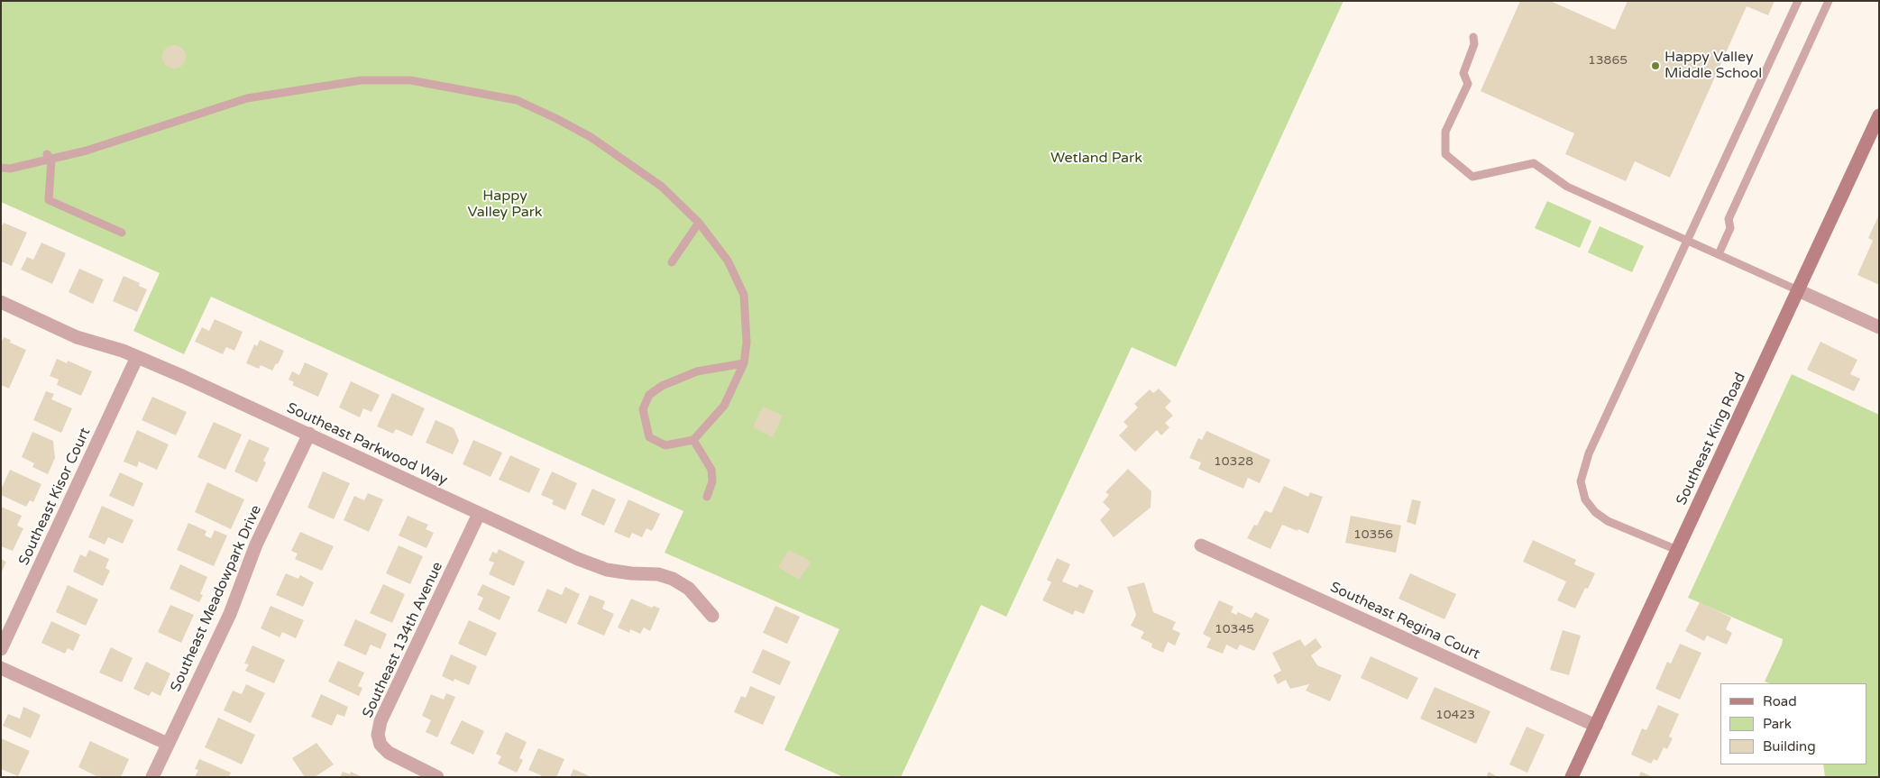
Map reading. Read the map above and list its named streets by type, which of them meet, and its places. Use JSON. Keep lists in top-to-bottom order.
{
  "streets": {
    "main road": ["Southeast King Road"],
    "street": [
      "Southeast Parkwood Way",
      "Southeast Kisor Court",
      "Southeast Meadowpark Drive",
      "Southeast Regina Court",
      "Southeast 134th Avenue"
    ]
  },
  "crossings": [
    ["Southeast King Road", "Southeast Regina Court"],
    ["Southeast Parkwood Way", "Southeast Kisor Court"],
    ["Southeast Parkwood Way", "Southeast Meadowpark Drive"],
    ["Southeast Parkwood Way", "Southeast 134th Avenue"]
  ],
  "parks": ["Wetland Park", "Happy Valley Park"],
  "places": ["Happy Valley Middle School"],
  "house_numbers": [
    "13865",
    "10328",
    "10356",
    "10345",
    "10423"
  ],
  "legend": ["Road", "Park", "Building"]
}
